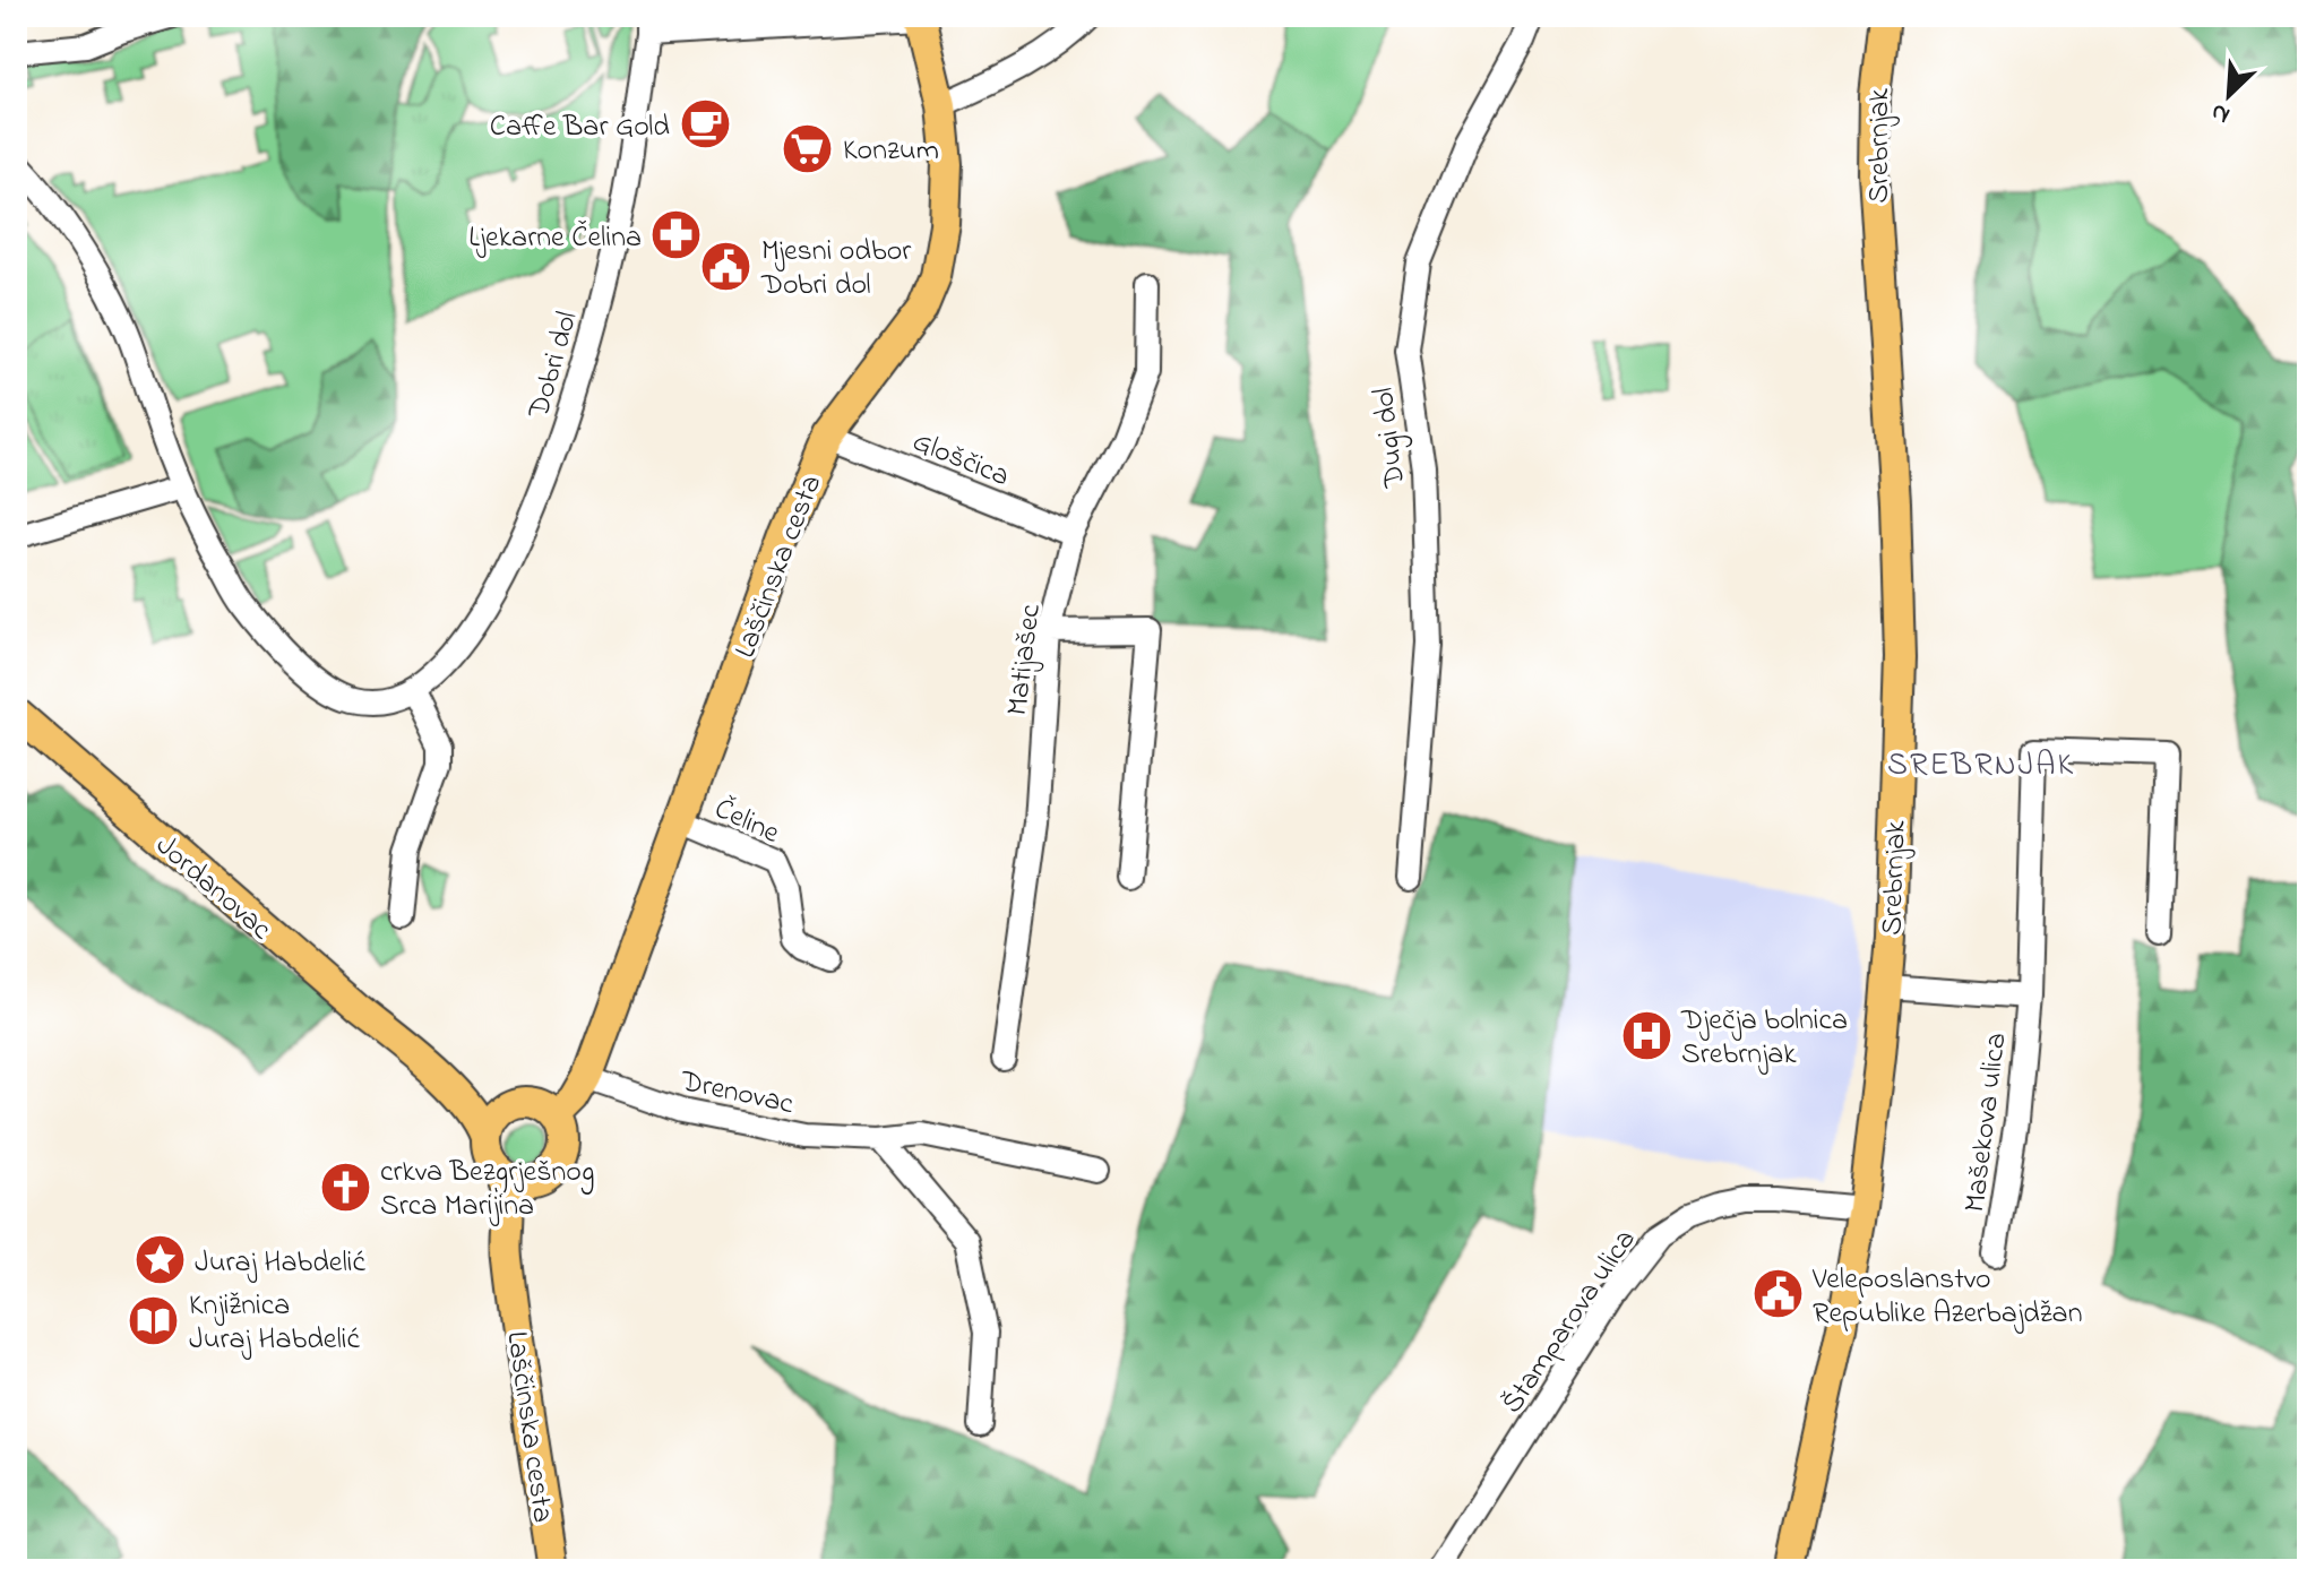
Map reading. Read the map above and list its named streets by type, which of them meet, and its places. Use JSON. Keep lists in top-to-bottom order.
{
  "streets": {
    "main road": ["Srebrnjak", "Laščinska cesta", "Jordanovac"],
    "street": [
      "Dobri dol",
      "Dugi dol",
      "Gloščica",
      "Matijašec",
      "Čeline",
      "Drenovac",
      "Mašekova ulica",
      "Štamparova ulica"
    ]
  },
  "crossings": [
    ["Srebrnjak", "Mašekova ulica"],
    ["Srebrnjak", "Štamparova ulica"],
    ["Gloščica", "Laščinska cesta"],
    ["Gloščica", "Matijašec"],
    ["Laščinska cesta", "Čeline"],
    ["Laščinska cesta", "Jordanovac"],
    ["Laščinska cesta", "Drenovac"]
  ],
  "districts": ["SREBRNJAK"],
  "places": {
    "cafe": ["Caffe Bar Gold"],
    "supermarket": ["Konzum"],
    "pharmacy": ["Ljekarne Čelina"],
    "public building": ["Mjesni odbor Dobri dol", "Veleposlanstvo Republike Azerbajdžan"],
    "hospital": ["Dječja bolnica Srebrnjak"],
    "church": ["crkva Bezgrješnog Srca Marijina"],
    "place": ["Juraj Habdelić"],
    "library": ["Knjižnica Juraj Habdelić"]
  },
  "north": "bottom left"
}
